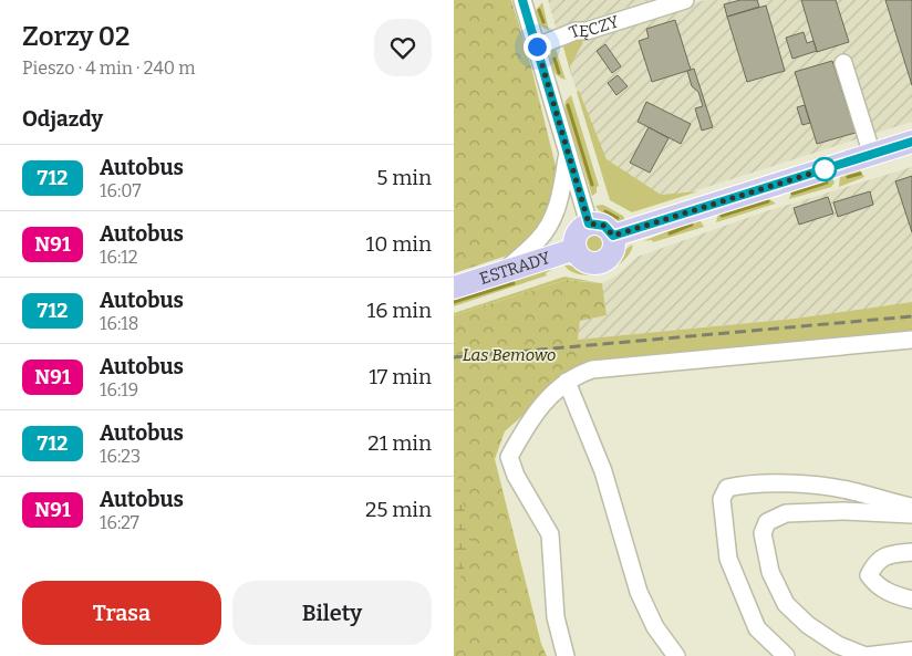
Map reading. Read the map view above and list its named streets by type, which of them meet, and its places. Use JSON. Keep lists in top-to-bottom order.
{
  "streets": {
    "main road": ["ESTRADY"],
    "street": ["TĘCZY"]
  },
  "parks": ["Las Bemowo"],
  "lines": ["bus line 712"],
  "page": {
    "heading": [
      ["Zorzy 02", "Pieszo · 4 min · 240 m"],
      "Odjazdy"
    ],
    "list": [
      {
        "mark": "712",
        "name": "Autobus",
        "note": "16:07",
        "value": "5 min"
      },
      {
        "mark": "N91",
        "name": "Autobus",
        "note": "16:12",
        "value": "10 min"
      },
      {
        "mark": "712",
        "name": "Autobus",
        "note": "16:18",
        "value": "16 min"
      },
      {
        "mark": "N91",
        "name": "Autobus",
        "note": "16:19",
        "value": "17 min"
      },
      {
        "mark": "712",
        "name": "Autobus",
        "note": "16:23",
        "value": "21 min"
      },
      {
        "mark": "N91",
        "name": "Autobus",
        "note": "16:27",
        "value": "25 min"
      }
    ],
    "buttons": ["Trasa", "Bilety"]
  }
}
